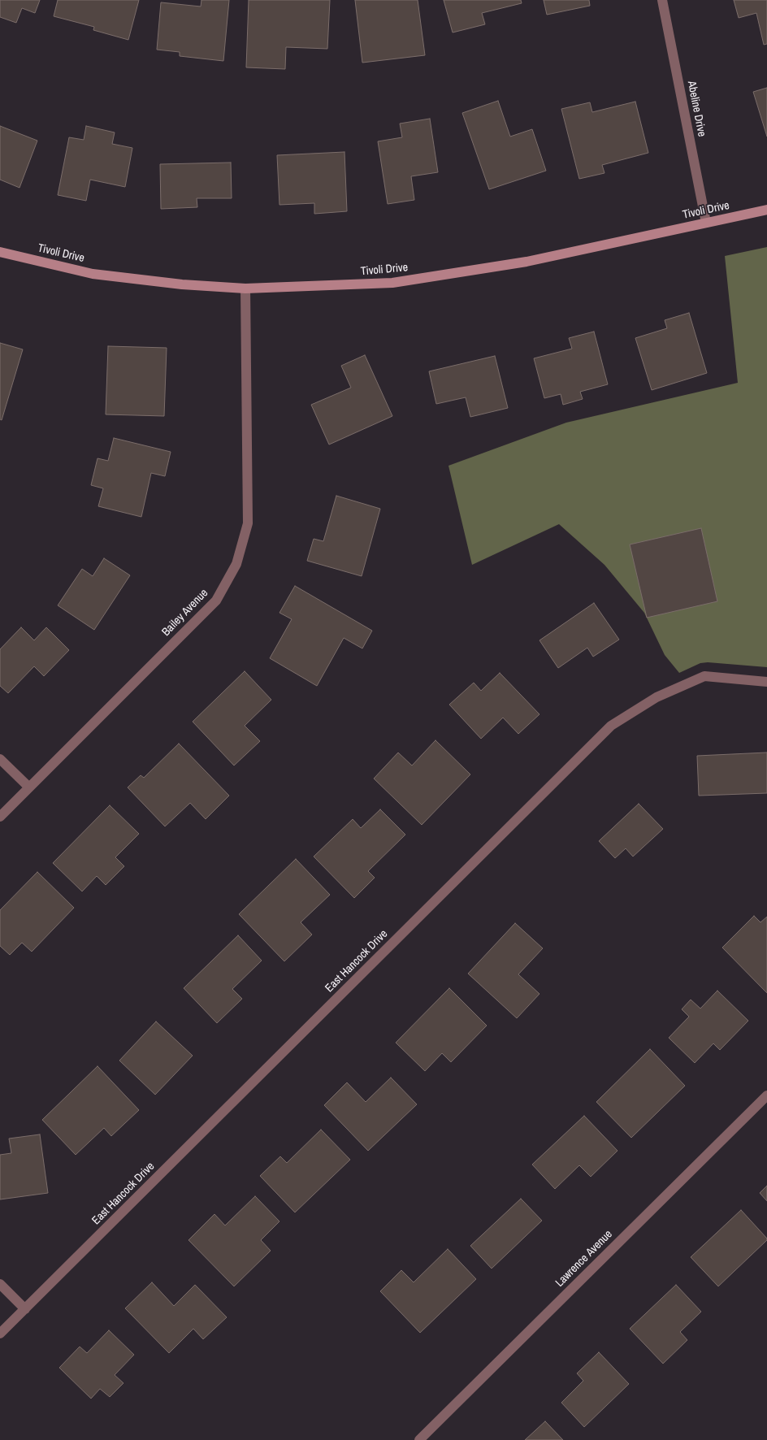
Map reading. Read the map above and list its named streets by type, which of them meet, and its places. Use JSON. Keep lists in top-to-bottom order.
{
  "streets": {
    "street": [
      "Abeline Drive",
      "Tivoli Drive",
      "Bailey Avenue",
      "East Hancock Drive",
      "Lawrence Avenue"
    ]
  },
  "crossings": [
    ["Abeline Drive", "Tivoli Drive"],
    ["Tivoli Drive", "Bailey Avenue"]
  ]
}
